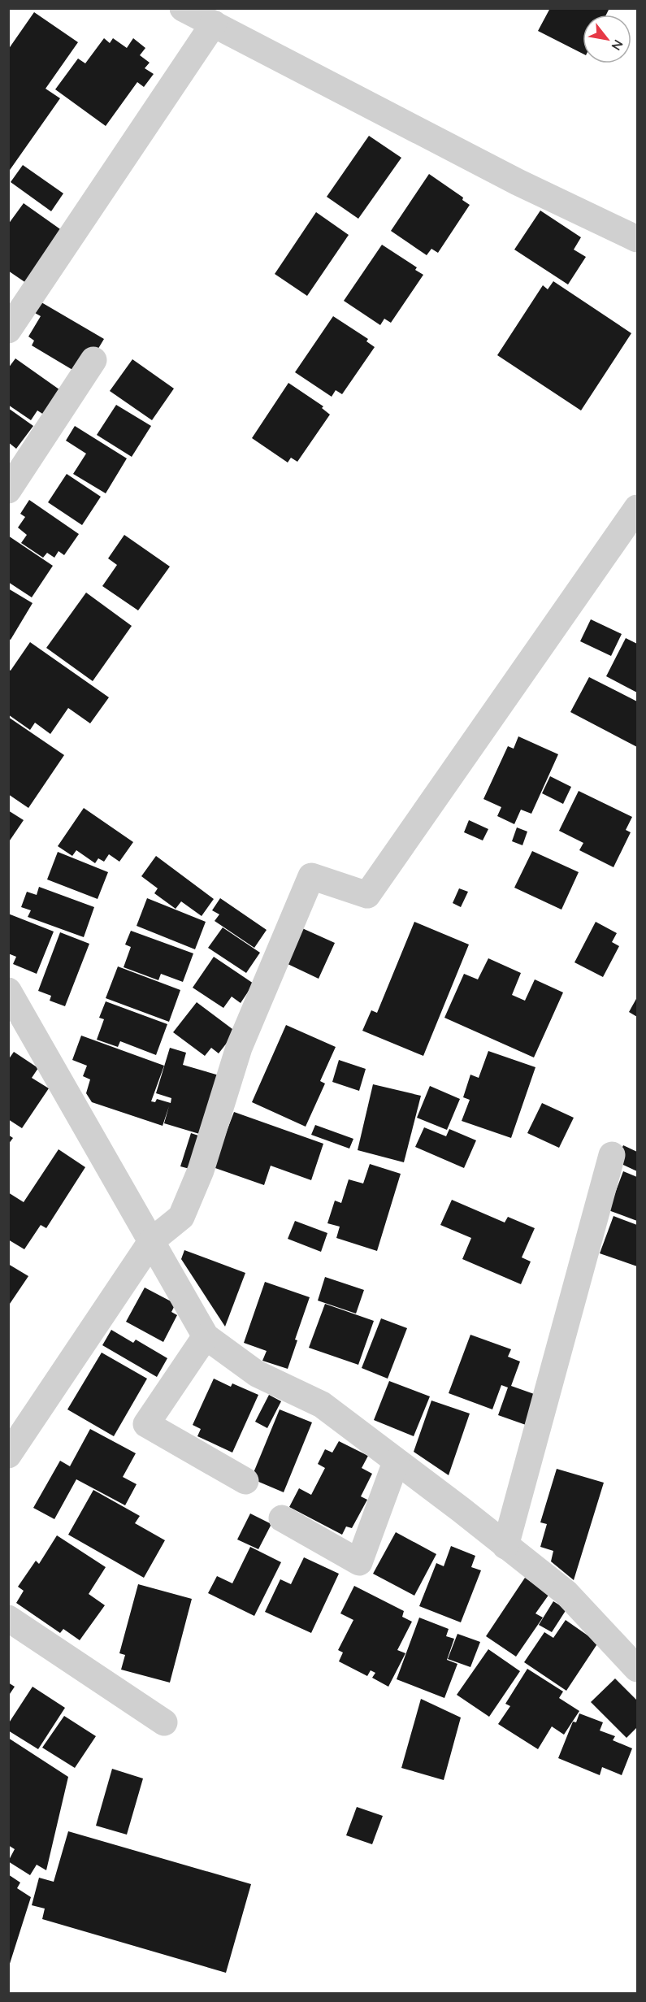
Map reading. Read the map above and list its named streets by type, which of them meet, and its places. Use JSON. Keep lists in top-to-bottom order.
{
  "north": "bottom right"
}
